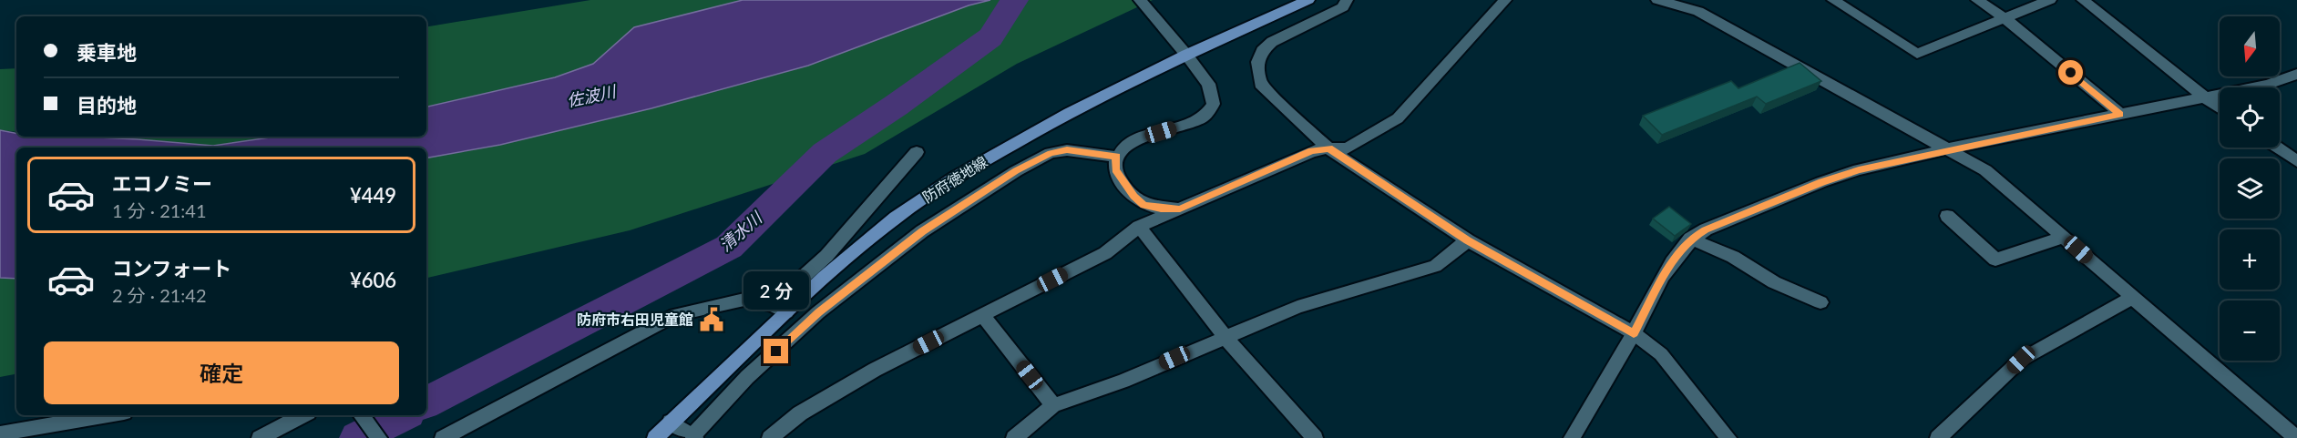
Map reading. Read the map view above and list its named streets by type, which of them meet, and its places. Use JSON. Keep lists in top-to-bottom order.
{
  "streets": {
    "main road": ["防府徳地線"]
  },
  "water": ["佐波川", "清水川"],
  "places": {
    "public building": ["防府市右田児童館"]
  },
  "north": "bottom",
  "page": {
    "map_buttons": ["+", "−"],
    "banner": ["乗車地", "目的地"],
    "list": [
      {
        "name": "エコノミー",
        "note": "1 分 · 21:41",
        "value": "¥449"
      },
      {
        "name": "コンフォート",
        "note": "2 分 · 21:42",
        "value": "¥606"
      }
    ],
    "bubble": "2 分",
    "buttons": "確定"
  }
}
